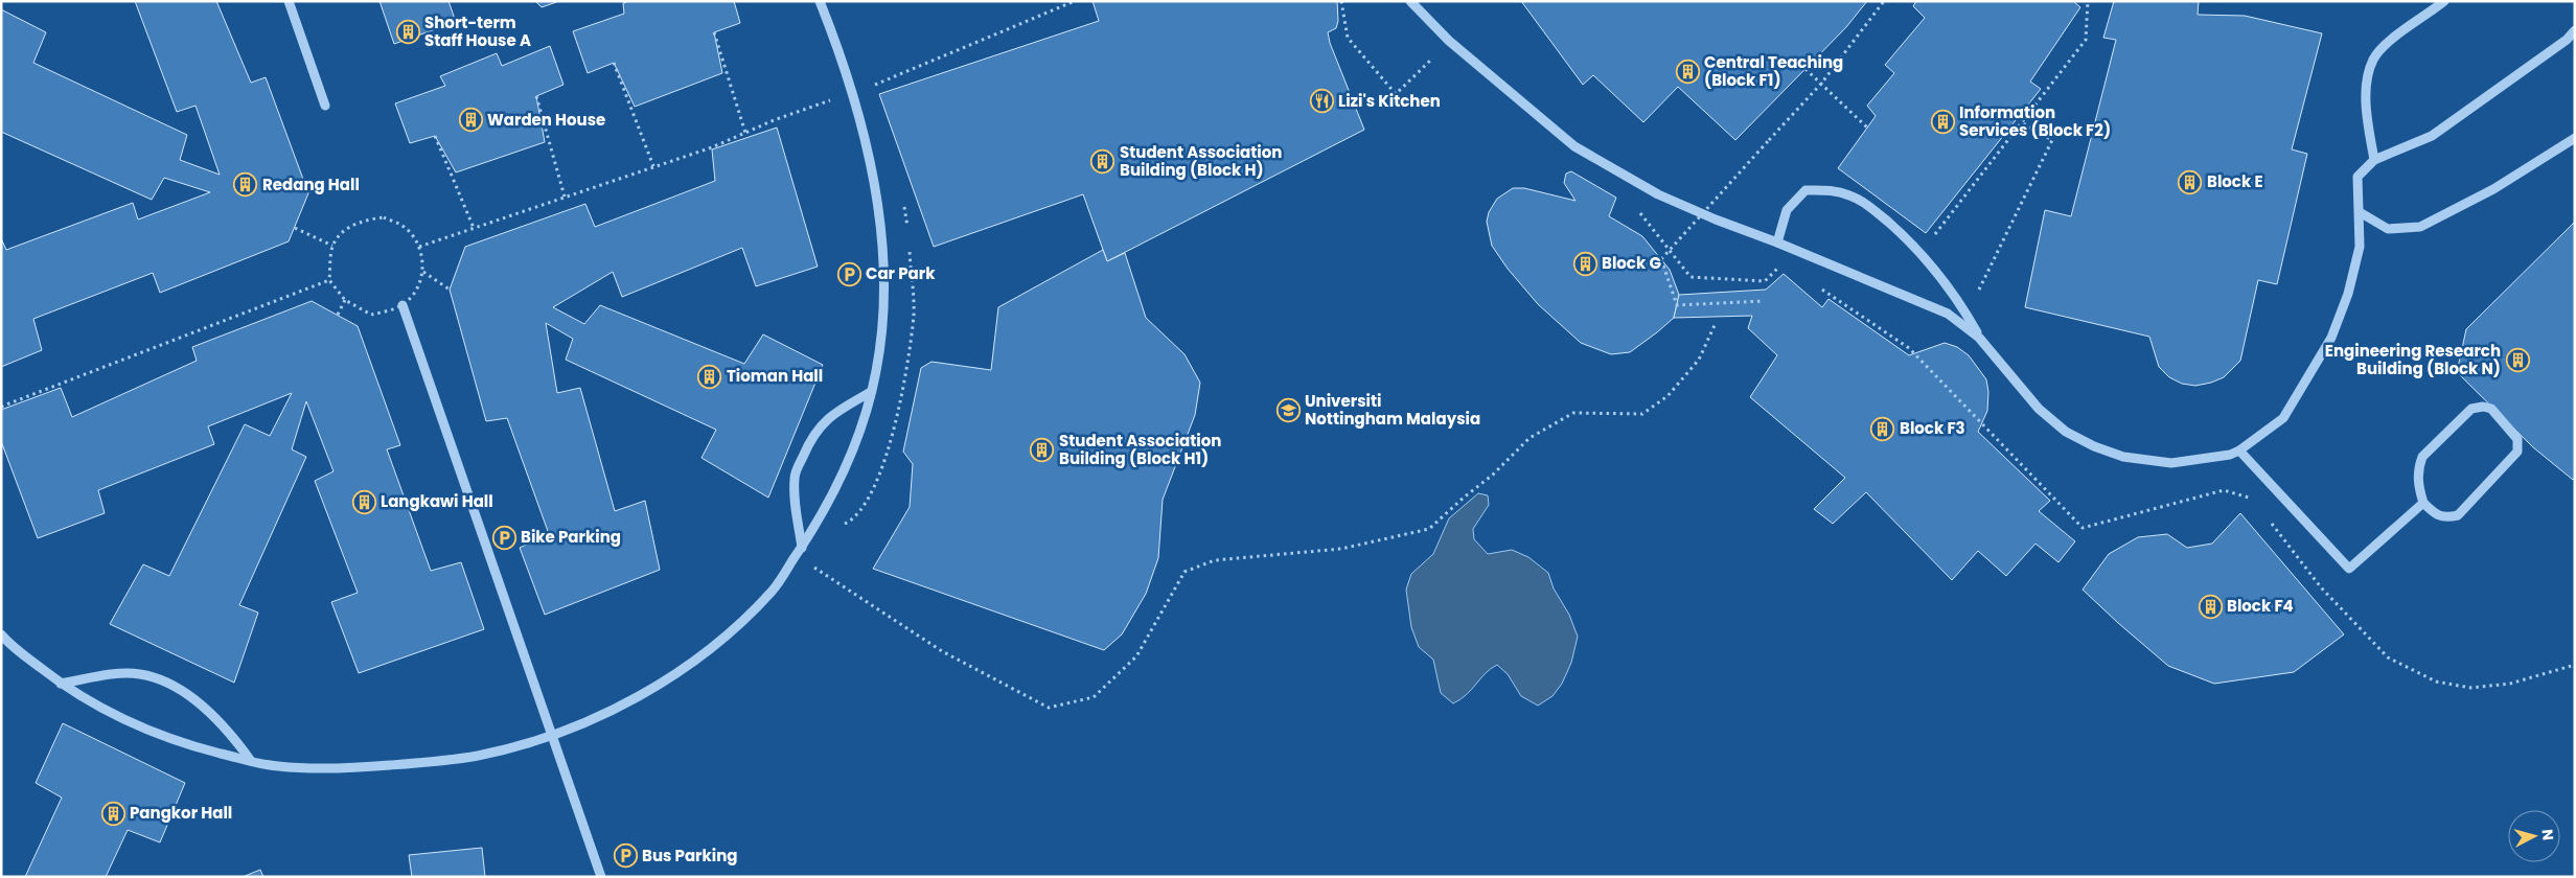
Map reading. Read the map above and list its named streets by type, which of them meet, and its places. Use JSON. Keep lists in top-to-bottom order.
{
  "places": {
    "building": [
      "Short-term Staff House A",
      "Central Teaching (Block F1)",
      "Warden House",
      "Information Services (Block F2)",
      "Student Association Building (Block H)",
      "Block E",
      "Redang Hall",
      "Block G",
      "Engineering Research Building (Block N)",
      "Tioman Hall",
      "Block F3",
      "Student Association Building (Block H1)",
      "Langkawi Hall",
      "Block F4",
      "Pangkor Hall"
    ],
    "restaurant": ["Lizi's Kitchen"],
    "parking": ["Car Park", "Bike Parking", "Bus Parking"],
    "school or university": ["Universiti Nottingham Malaysia"]
  },
  "north": "right"
}
